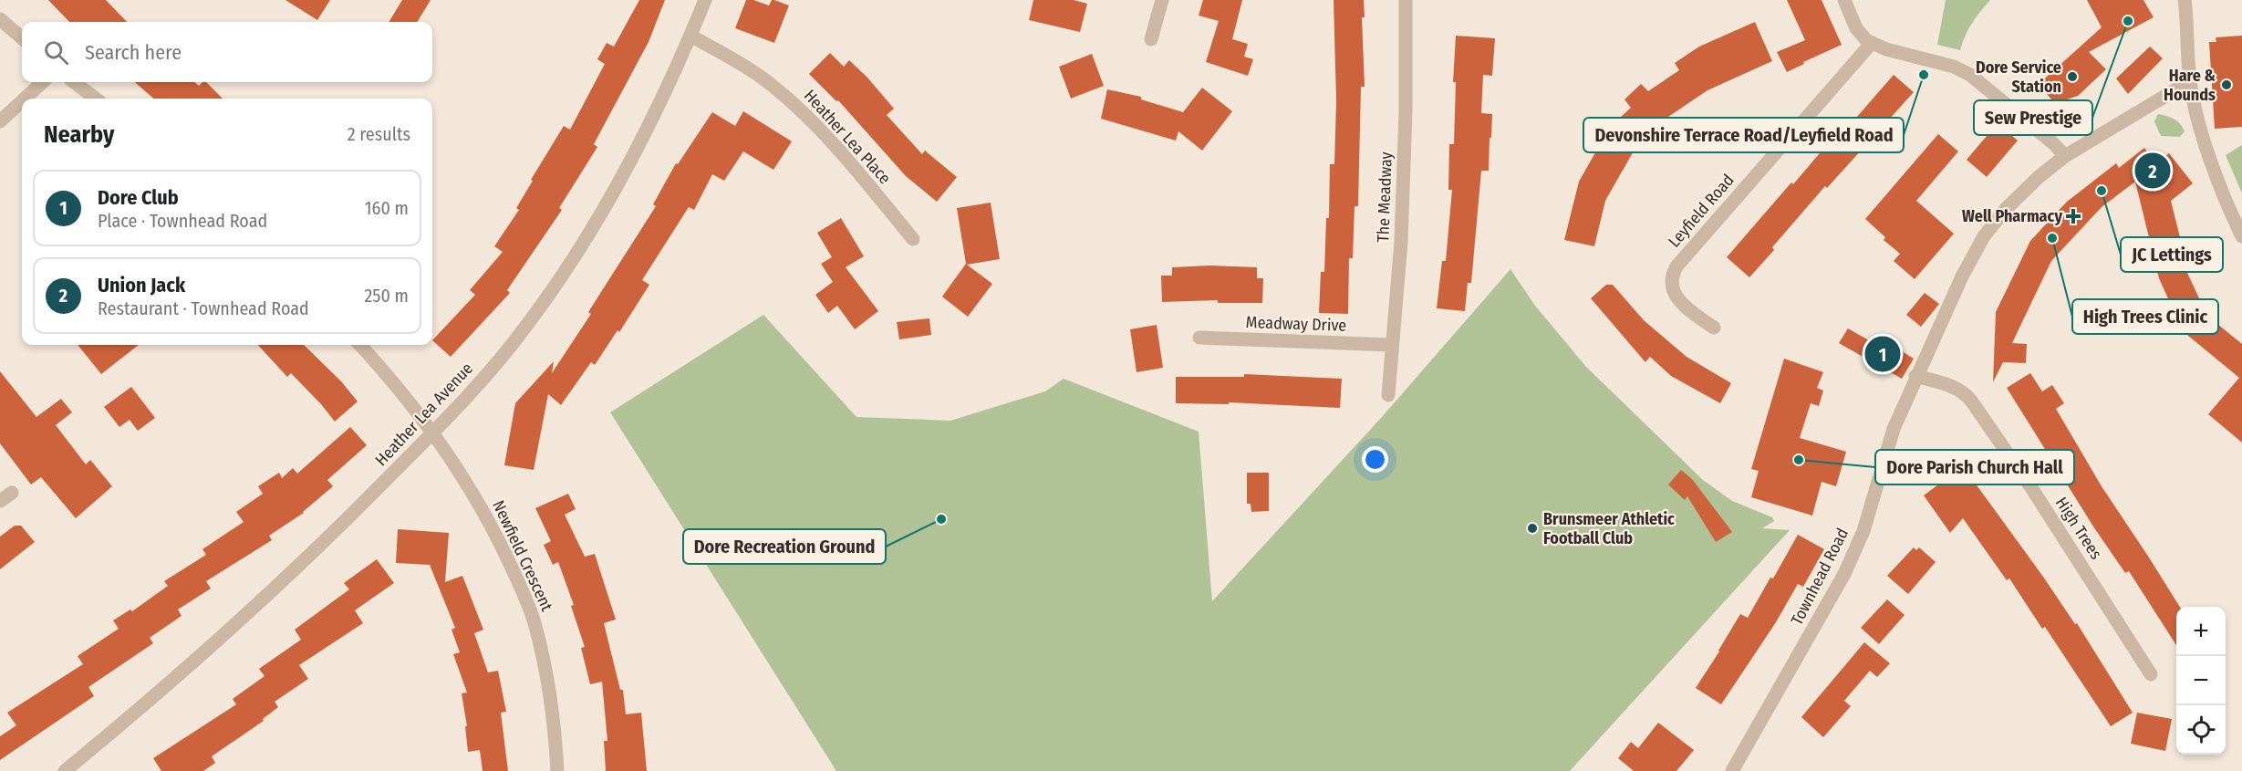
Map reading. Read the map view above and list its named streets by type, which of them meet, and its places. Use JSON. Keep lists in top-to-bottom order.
{
  "streets": {
    "street": [
      "Heather Lea Place",
      "The Meadway",
      "Leyfield Road",
      "Meadway Drive",
      "Heather Lea Avenue",
      "High Trees",
      "Newfield Crescent",
      "Townhead Road"
    ]
  },
  "crossings": [
    ["Heather Lea Place", "Heather Lea Avenue"],
    ["The Meadway", "Meadway Drive"],
    ["Heather Lea Avenue", "Newfield Crescent"],
    ["High Trees", "Townhead Road"]
  ],
  "places": {
    "other": [
      "Sew Prestige",
      "Devonshire Terrace Road/Leyfield Road",
      "Dore Service Station",
      "Hare & Hounds",
      "JC Lettings",
      "High Trees Clinic",
      "Dore Parish Church Hall",
      "Dore Recreation Ground",
      "Brunsmeer Athletic Football Club"
    ],
    "health": ["Well Pharmacy"]
  },
  "page": {
    "search": "Search here",
    "heading": ["Nearby", "2 results"],
    "pins": ["2", "1"],
    "list": [
      {
        "mark": "1",
        "name": "Dore Club",
        "note": "Place · Townhead Road",
        "value": "160 m"
      },
      {
        "mark": "2",
        "name": "Union Jack",
        "note": "Restaurant · Townhead Road",
        "value": "250 m"
      }
    ],
    "map_buttons": ["+", "−"]
  }
}
